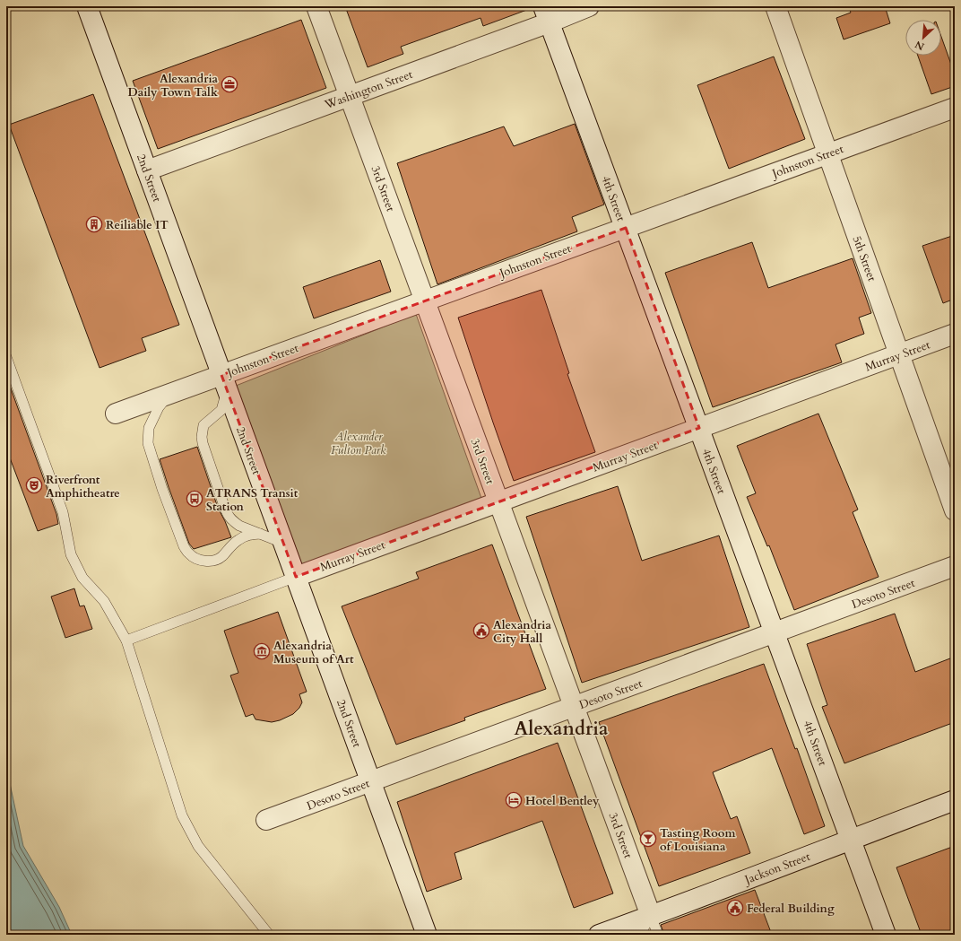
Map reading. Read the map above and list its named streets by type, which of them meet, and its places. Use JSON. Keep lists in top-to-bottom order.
{
  "streets": {
    "street": [
      "Washington Street",
      "Johnston Street",
      "2nd Street",
      "3rd Street",
      "4th Street",
      "5th Street",
      "Murray Street",
      "Desoto Street",
      "Jackson Street"
    ]
  },
  "crossings": [
    ["Washington Street", "2nd Street"],
    ["Washington Street", "3rd Street"],
    ["Washington Street", "4th Street"],
    ["Johnston Street", "2nd Street"],
    ["Johnston Street", "3rd Street"],
    ["Johnston Street", "4th Street"],
    ["Johnston Street", "5th Street"],
    ["2nd Street", "Murray Street"],
    ["2nd Street", "Desoto Street"],
    ["3rd Street", "Murray Street"],
    ["3rd Street", "Desoto Street"],
    ["3rd Street", "Jackson Street"],
    ["4th Street", "Murray Street"],
    ["4th Street", "Desoto Street"],
    ["4th Street", "Jackson Street"],
    ["5th Street", "Murray Street"]
  ],
  "districts": ["Alexandria"],
  "parks": ["Alexander Fulton Park"],
  "places": {
    "office": ["Alexandria Daily Town Talk"],
    "building": ["Reiliable IT"],
    "theatre": ["Riverfront Amphitheatre"],
    "bus stop": ["ATRANS Transit Station"],
    "public building": ["Alexandria City Hall", "Federal Building"],
    "museum": ["Alexandria Museum of Art"],
    "hotel": ["Hotel Bentley"],
    "bar": ["Tasting Room of Louisiana"]
  },
  "north": "bottom left"
}
